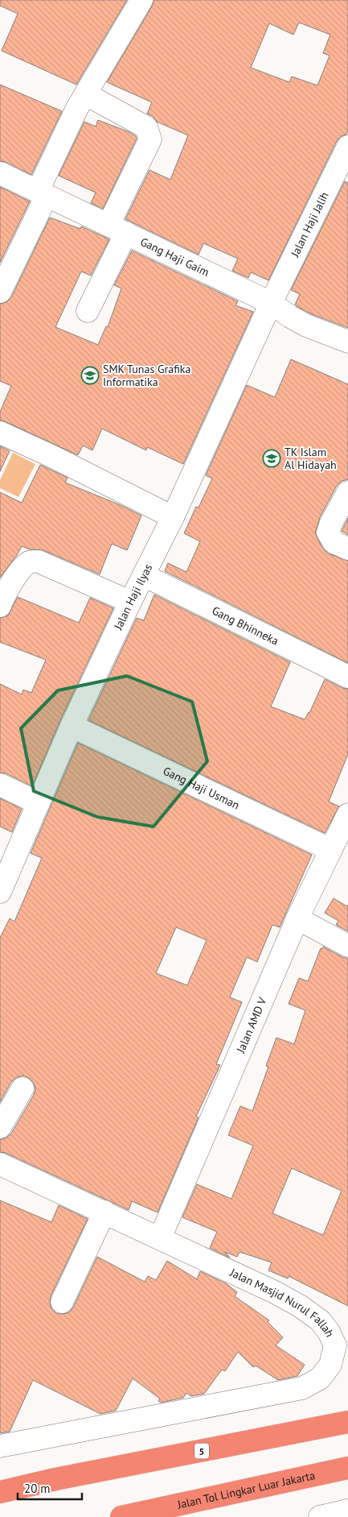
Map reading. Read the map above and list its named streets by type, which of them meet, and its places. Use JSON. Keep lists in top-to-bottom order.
{
  "streets": {
    "highway": ["5", "Jalan Tol Lingkar Luar Jakarta"],
    "street": [
      "Jalan Haji Jalih",
      "Gang Haji Gaim",
      "Jalan Haji Ilyas",
      "Gang Bhinneka",
      "Gang Haji Usman",
      "Jalan AMD V",
      "Jalan Masjid Nurul Fallah"
    ]
  },
  "crossings": [
    ["Jalan Haji Jalih", "Gang Haji Gaim"],
    ["Jalan Haji Jalih", "Jalan Haji Ilyas"],
    ["Gang Haji Gaim", "Jalan Haji Ilyas"],
    ["Jalan Haji Ilyas", "Gang Bhinneka"],
    ["Jalan Haji Ilyas", "Gang Haji Usman"],
    ["Gang Haji Usman", "Jalan AMD V"],
    ["Jalan AMD V", "Jalan Masjid Nurul Fallah"]
  ],
  "places": {
    "school or university": ["SMK Tunas Grafika Informatika", "TK Islam Al Hidayah"]
  },
  "scale_bar": "20 m"
}
